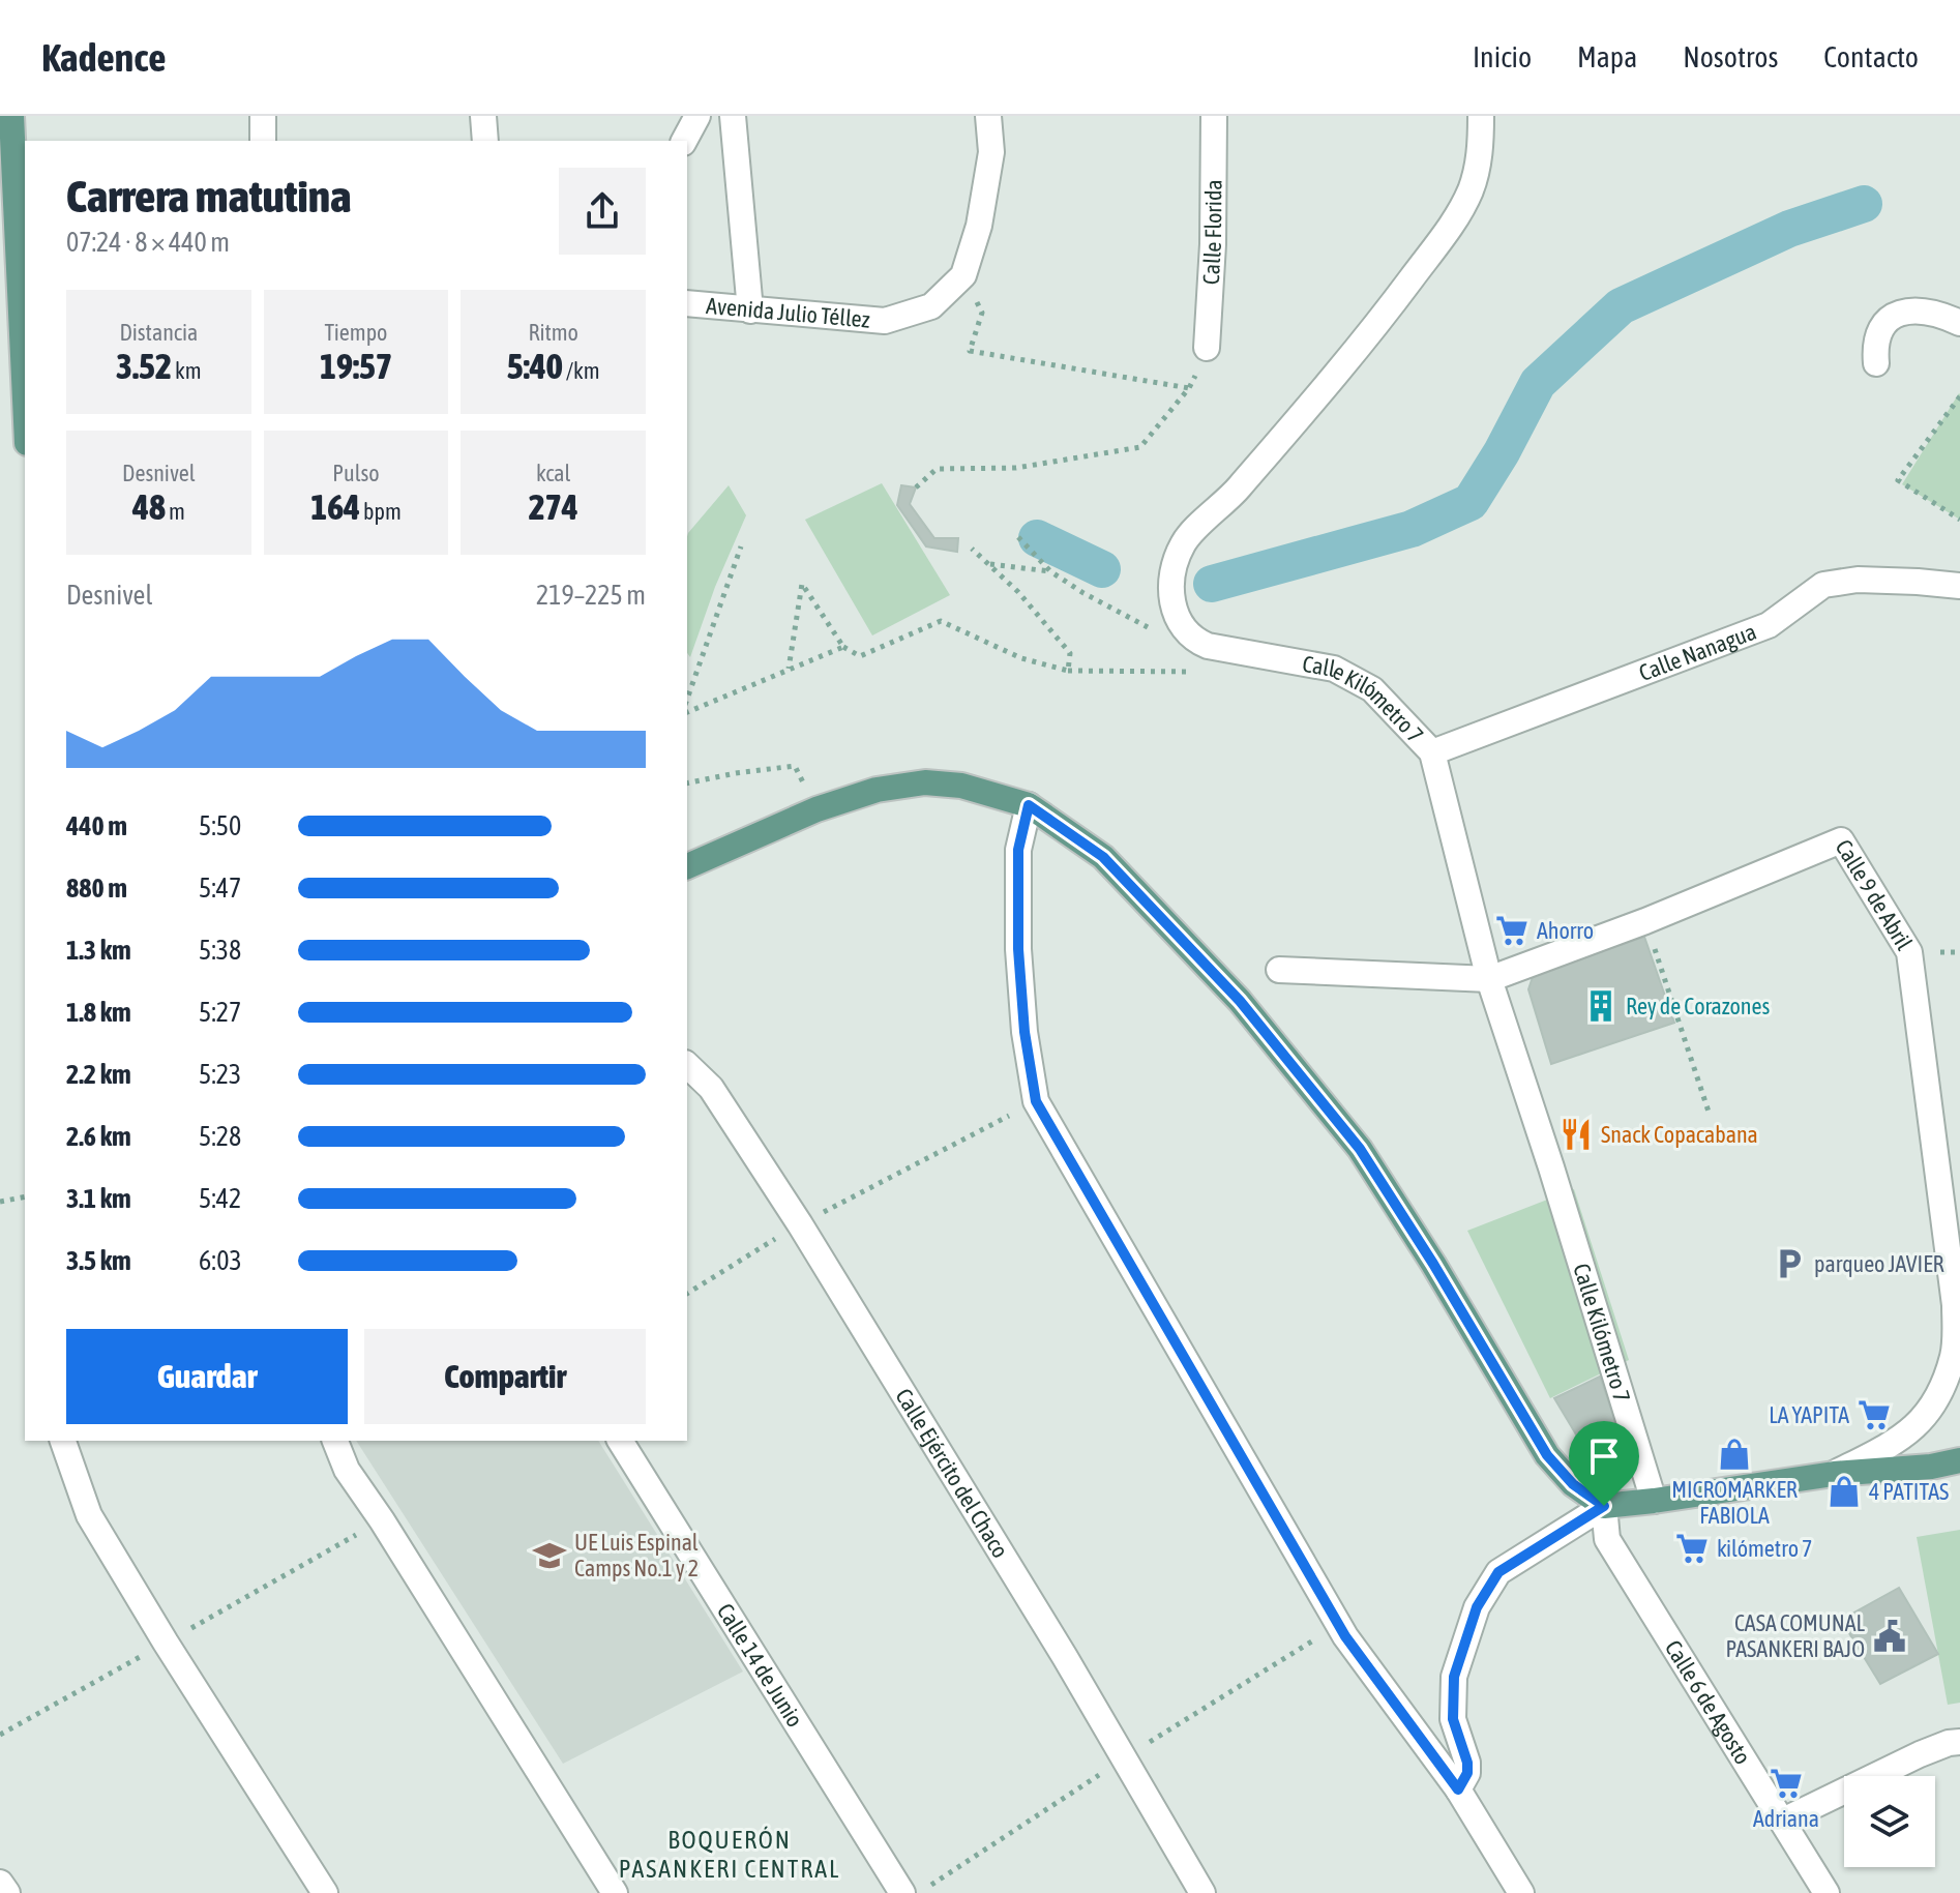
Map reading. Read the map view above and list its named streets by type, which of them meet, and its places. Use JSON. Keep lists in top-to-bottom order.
{
  "streets": {
    "street": [
      "Calle Florida",
      "Avenida Julio Téllez",
      "Calle Nanagua",
      "Calle Kilómetro 7",
      "Calle 9 de Abril",
      "Calle Ejército del Chaco",
      "Calle 14 de Junio",
      "Calle 6 de Agosto"
    ]
  },
  "crossings": [
    ["Calle Nanagua", "Calle Kilómetro 7"],
    ["Calle Kilómetro 7", "Calle 9 de Abril"]
  ],
  "districts": ["BOQUERÓN PASANKERI CENTRAL"],
  "places": {
    "supermarket": [
      "Ahorro",
      "LA YAPITA",
      "kilómetro 7",
      "Adriana"
    ],
    "building": ["Rey de Corazones"],
    "restaurant": ["Snack Copacabana"],
    "parking": ["parqueo JAVIER"],
    "shop": ["MICROMARKER FABIOLA", "4 PATITAS"],
    "school or university": ["UE Luis Espinal Camps No.1 y 2"],
    "public building": ["CASA COMUNAL PASANKERI BAJO"]
  },
  "page": {
    "header": "Kadence",
    "nav": [
      "Inicio",
      "Mapa",
      "Nosotros",
      "Contacto"
    ],
    "heading": ["Carrera matutina", "07:24 · 8 × 440 m"],
    "stats": [
      ["Distancia", "3.52 km"],
      ["Tiempo", "19:57"],
      ["Ritmo", "5:40 /km"],
      ["Desnivel", "48 m"],
      ["Pulso", "164 bpm"],
      ["kcal", "274"]
    ],
    "chart": ["Desnivel", "219–225 m"],
    "list": [
      {
        "name": "440 m",
        "note": "5:50"
      },
      {
        "name": "880 m",
        "note": "5:47"
      },
      {
        "name": "1.3 km",
        "note": "5:38"
      },
      {
        "name": "1.8 km",
        "note": "5:27"
      },
      {
        "name": "2.2 km",
        "note": "5:23"
      },
      {
        "name": "2.6 km",
        "note": "5:28"
      },
      {
        "name": "3.1 km",
        "note": "5:42"
      },
      {
        "name": "3.5 km",
        "note": "6:03"
      }
    ],
    "buttons": ["Guardar", "Compartir"]
  }
}
